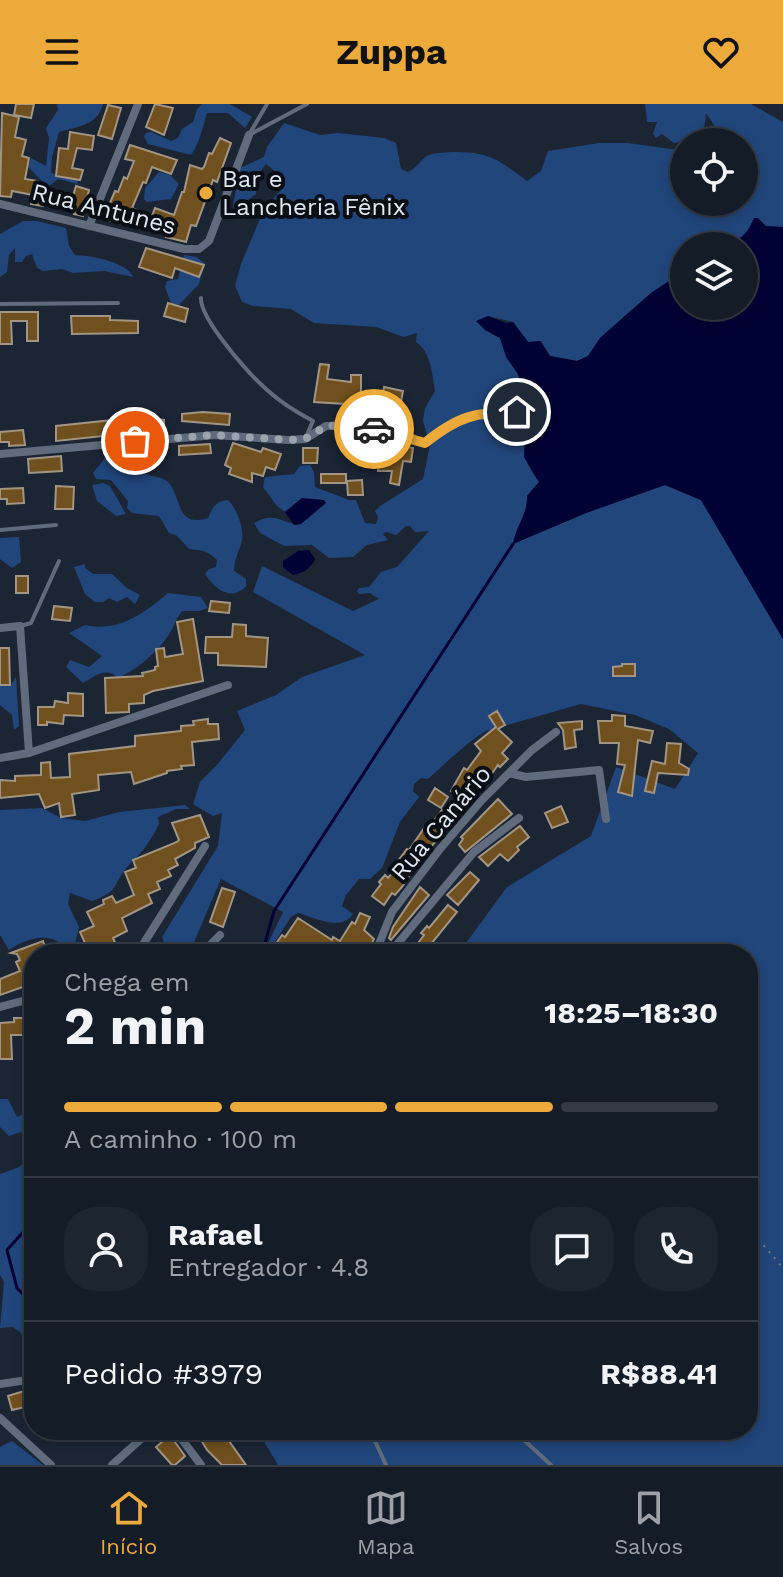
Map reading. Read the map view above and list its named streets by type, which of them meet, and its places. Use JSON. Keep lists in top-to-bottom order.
{
  "streets": {
    "street": ["Rua Antunes", "Rua Canário"]
  },
  "places": ["Bar e Lancheria Fênix"],
  "page": {
    "header": "Zuppa",
    "heading": ["2 min", "Chega em", "18:25–18:30"],
    "panel": [
      "Rafael",
      "Entregador · 4.8",
      "Pedido #3979",
      "R$88.41"
    ],
    "bar": "A caminho · 100 m",
    "tabs": ["Início", "Mapa", "Salvos"]
  }
}
